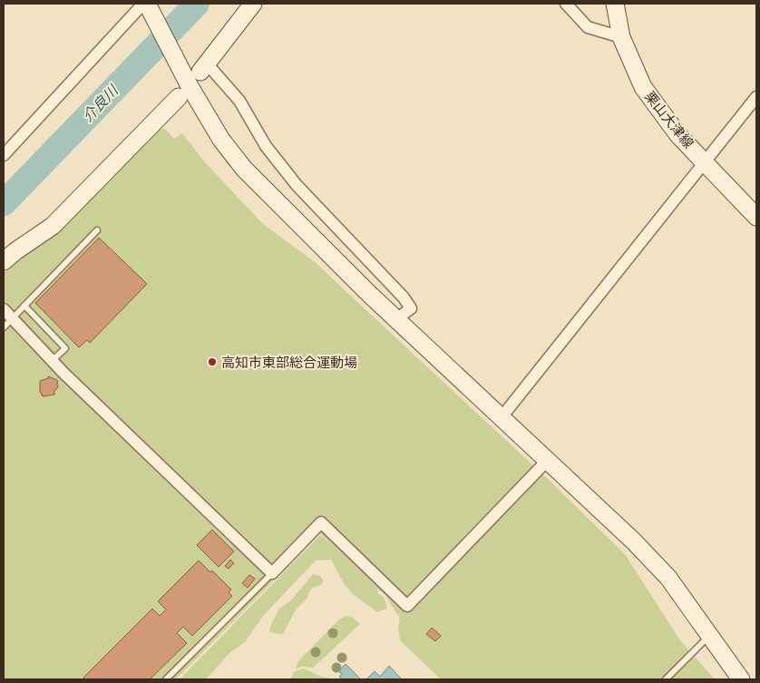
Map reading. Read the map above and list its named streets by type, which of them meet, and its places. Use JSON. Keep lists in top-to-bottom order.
{
  "streets": {
    "street": ["栗山大津線"]
  },
  "water": ["介良川"],
  "places": ["高知市東部総合運動場"]
}
